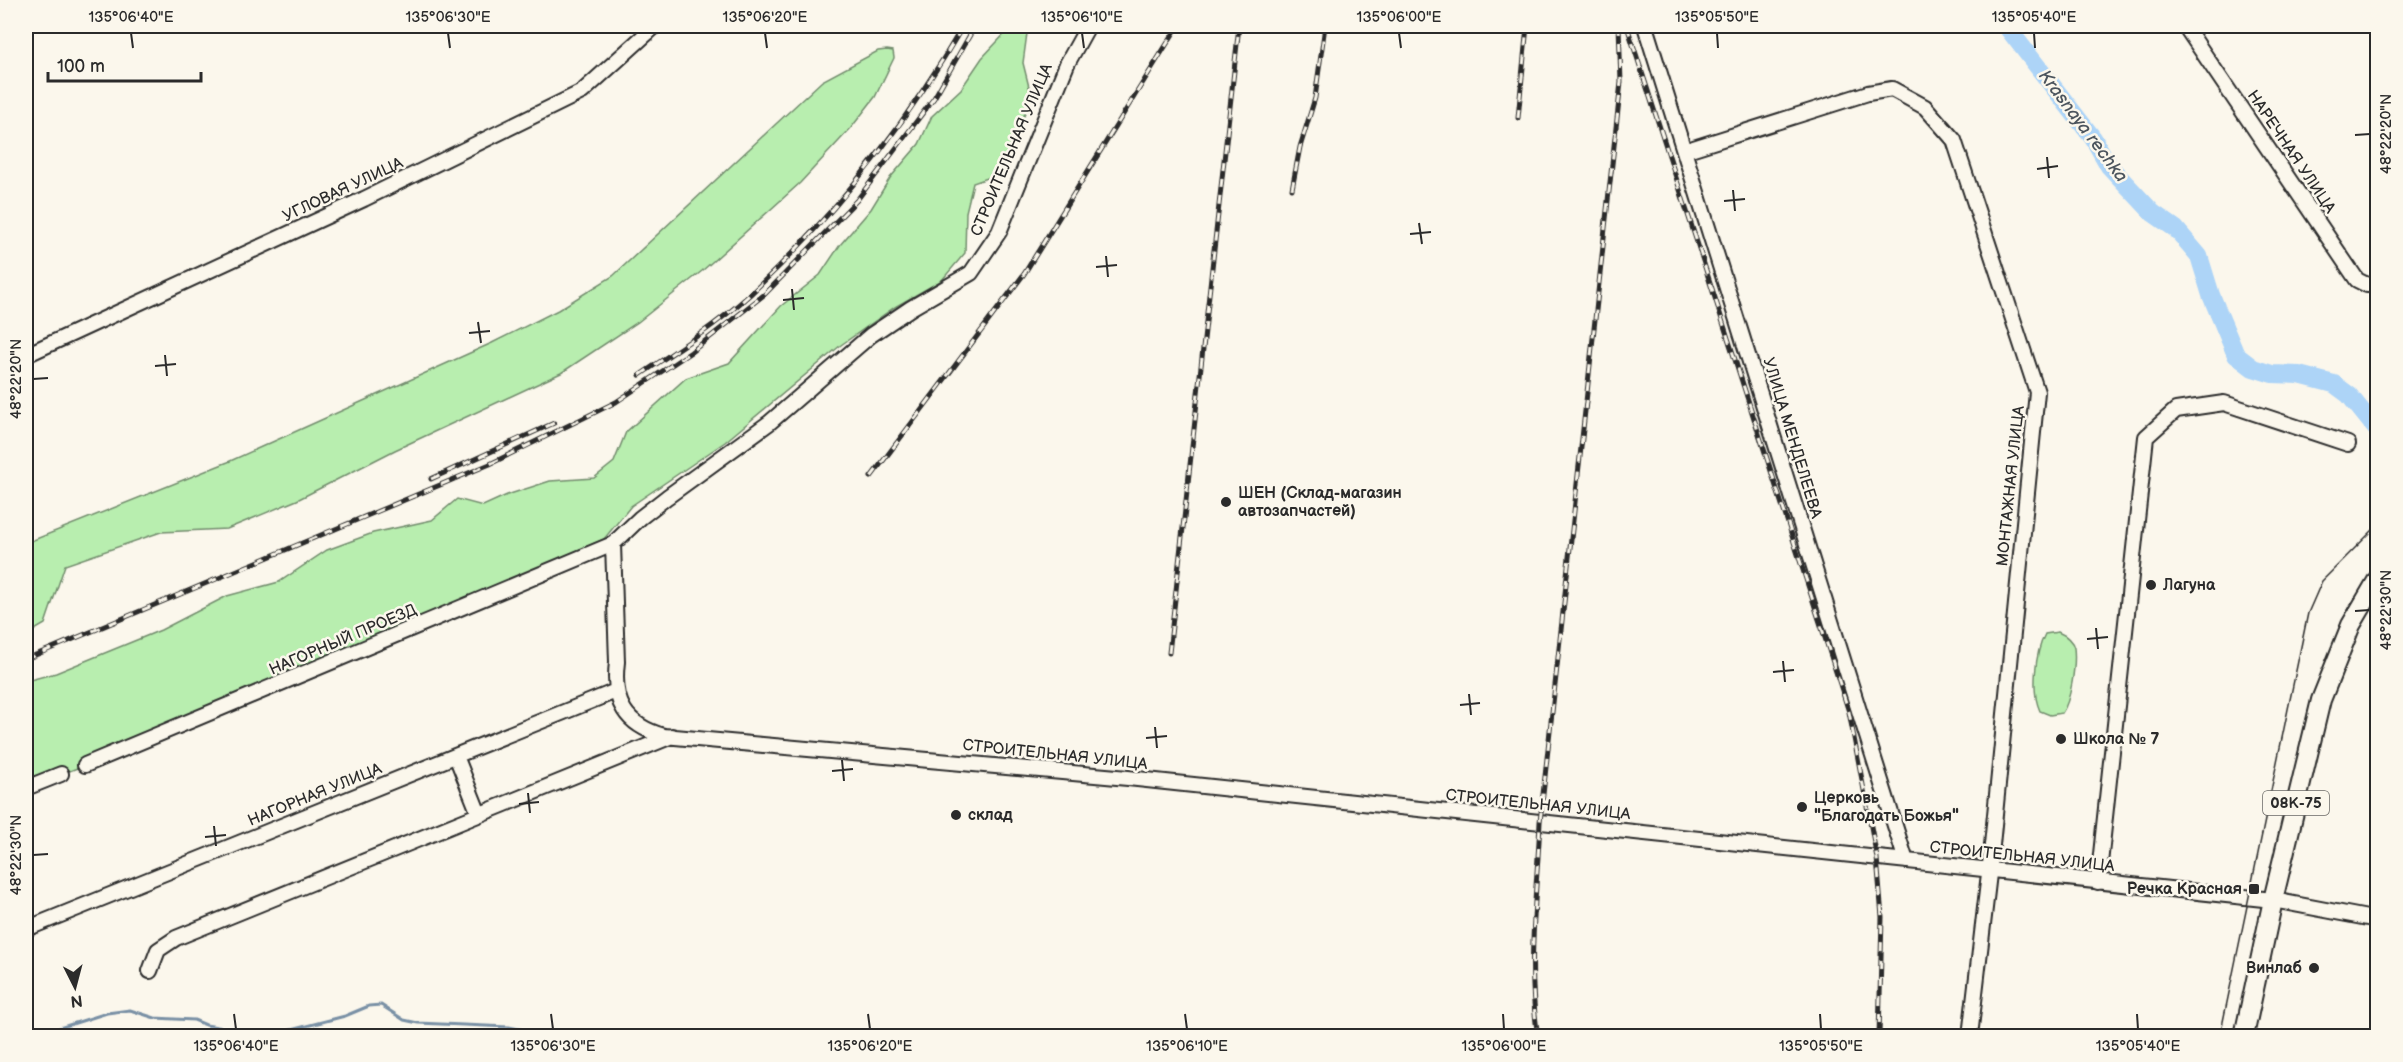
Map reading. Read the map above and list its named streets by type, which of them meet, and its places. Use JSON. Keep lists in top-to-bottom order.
{
  "streets": {
    "main road": ["08К-75"],
    "street": [
      "СТРОИТЕЛЬНАЯ УЛИЦА",
      "НАРЕЧНАЯ УЛИЦА",
      "УГЛОВАЯ УЛИЦА",
      "УЛИЦА МЕНДЕЛЕЕВА",
      "МОНТАЖНАЯ УЛИЦА",
      "НАГОРНЫЙ ПРОЕЗД",
      "НАГОРНАЯ УЛИЦА"
    ]
  },
  "crossings": [
    ["СТРОИТЕЛЬНАЯ УЛИЦА", "УЛИЦА МЕНДЕЛЕЕВА"],
    ["СТРОИТЕЛЬНАЯ УЛИЦА", "МОНТАЖНАЯ УЛИЦА"],
    ["СТРОИТЕЛЬНАЯ УЛИЦА", "НАГОРНЫЙ ПРОЕЗД"],
    ["СТРОИТЕЛЬНАЯ УЛИЦА", "НАГОРНАЯ УЛИЦА"],
    ["СТРОИТЕЛЬНАЯ УЛИЦА", "08К-75"],
    ["УЛИЦА МЕНДЕЛЕЕВА", "МОНТАЖНАЯ УЛИЦА"]
  ],
  "water": ["Krasnaya rechka"],
  "places": {
    "other": [
      "ШЕН (Склад-магазин автозапчастей)",
      "Лагуна",
      "Школа № 7",
      "Церковь \"Благодать Божья\"",
      "склад",
      "Винлаб"
    ],
    "transit": ["Речка Красная"]
  },
  "scale_bar": "100 m",
  "north": "bottom",
  "coordinates": [
    "135°06'40\"E",
    "135°06'30\"E",
    "135°06'20\"E",
    "135°06'10\"E",
    "135°06'00\"E",
    "135°05'50\"E",
    "135°05'40\"E",
    "48°22'20\"N",
    "48°22'30\"N"
  ]
}
